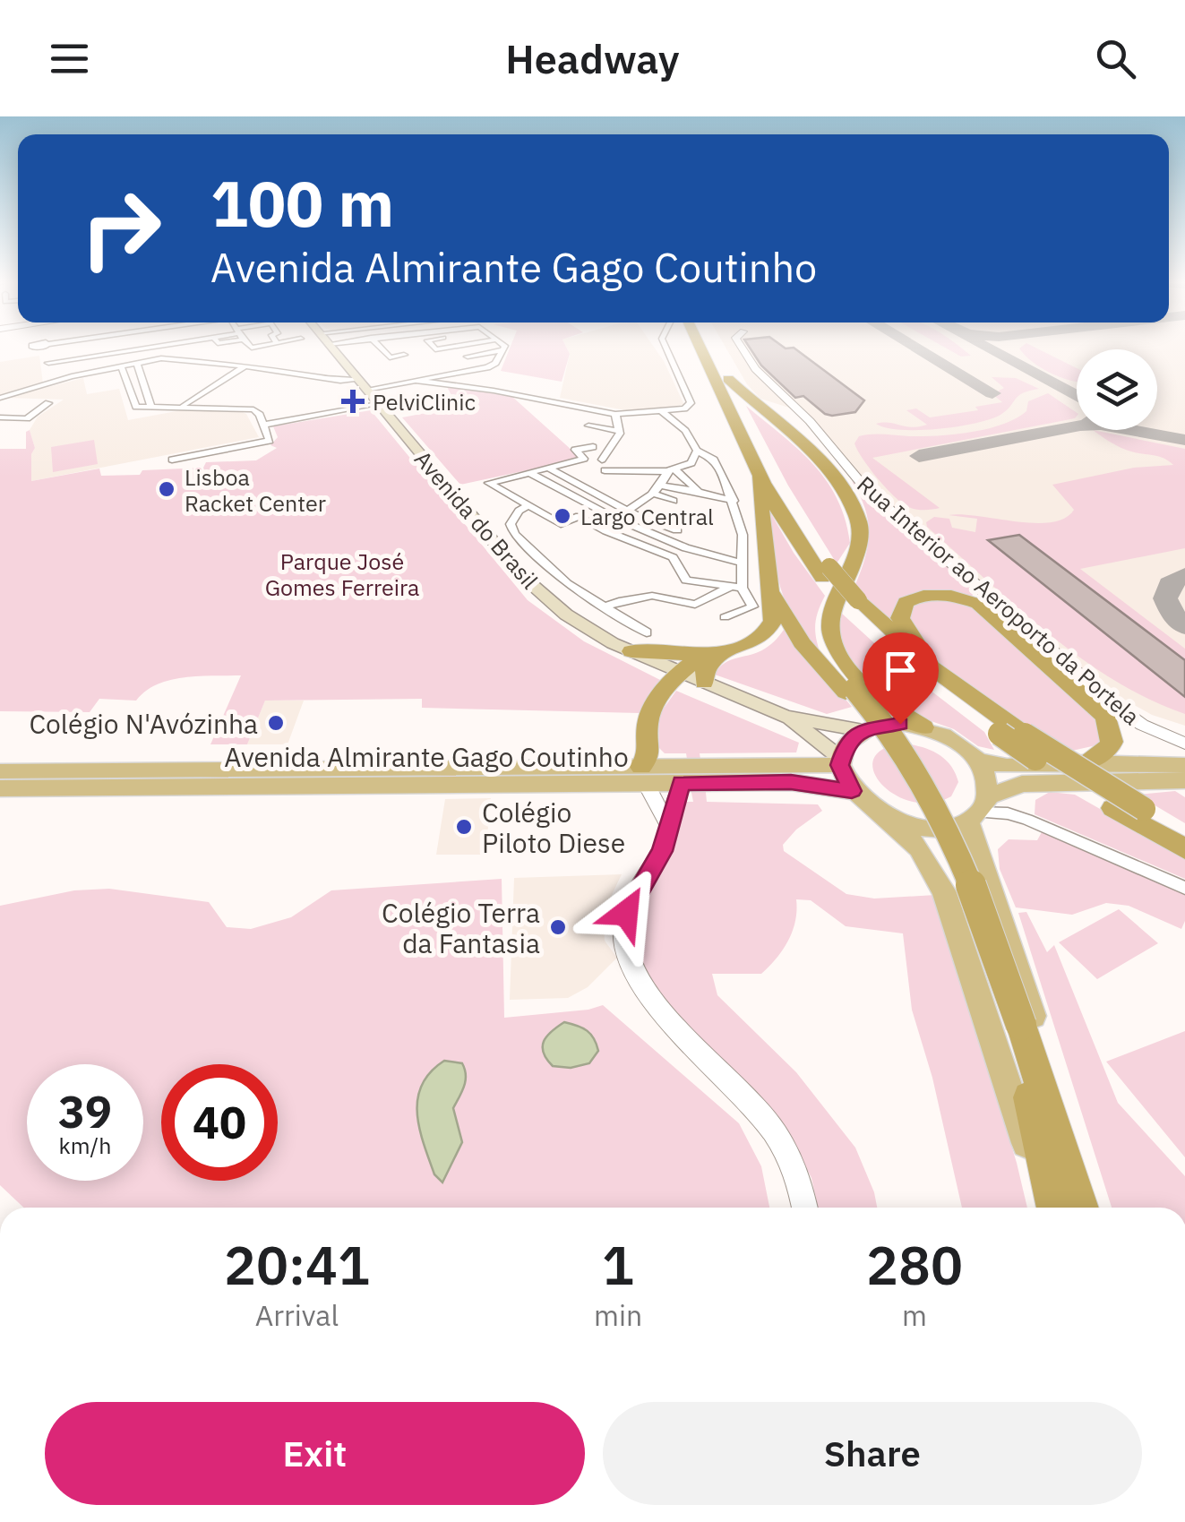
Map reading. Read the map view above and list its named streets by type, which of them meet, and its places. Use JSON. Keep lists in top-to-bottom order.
{
  "streets": {
    "main road": ["Avenida do Brasil", "Avenida Almirante Gago Coutinho"],
    "street": ["Rua Interior ao Aeroporto da Portela"]
  },
  "crossings": [
    ["Avenida do Brasil", "Avenida Almirante Gago Coutinho"]
  ],
  "parks": ["Parque José Gomes Ferreira"],
  "places": {
    "health": ["PelviClinic"],
    "other": [
      "Lisboa Racket Center",
      "Largo Central",
      "Colégio N'Avózinha",
      "Colégio Piloto Diese",
      "Colégio Terra da Fantasia"
    ]
  },
  "page": {
    "header": "Headway",
    "turn": ["100 m", "Avenida Almirante Gago Coutinho"],
    "speed": "39 km/h",
    "limit": "40",
    "eta": [
      "20:41",
      "Arrival",
      "1",
      "min",
      "280",
      "m"
    ],
    "buttons": ["Exit", "Share"]
  }
}
